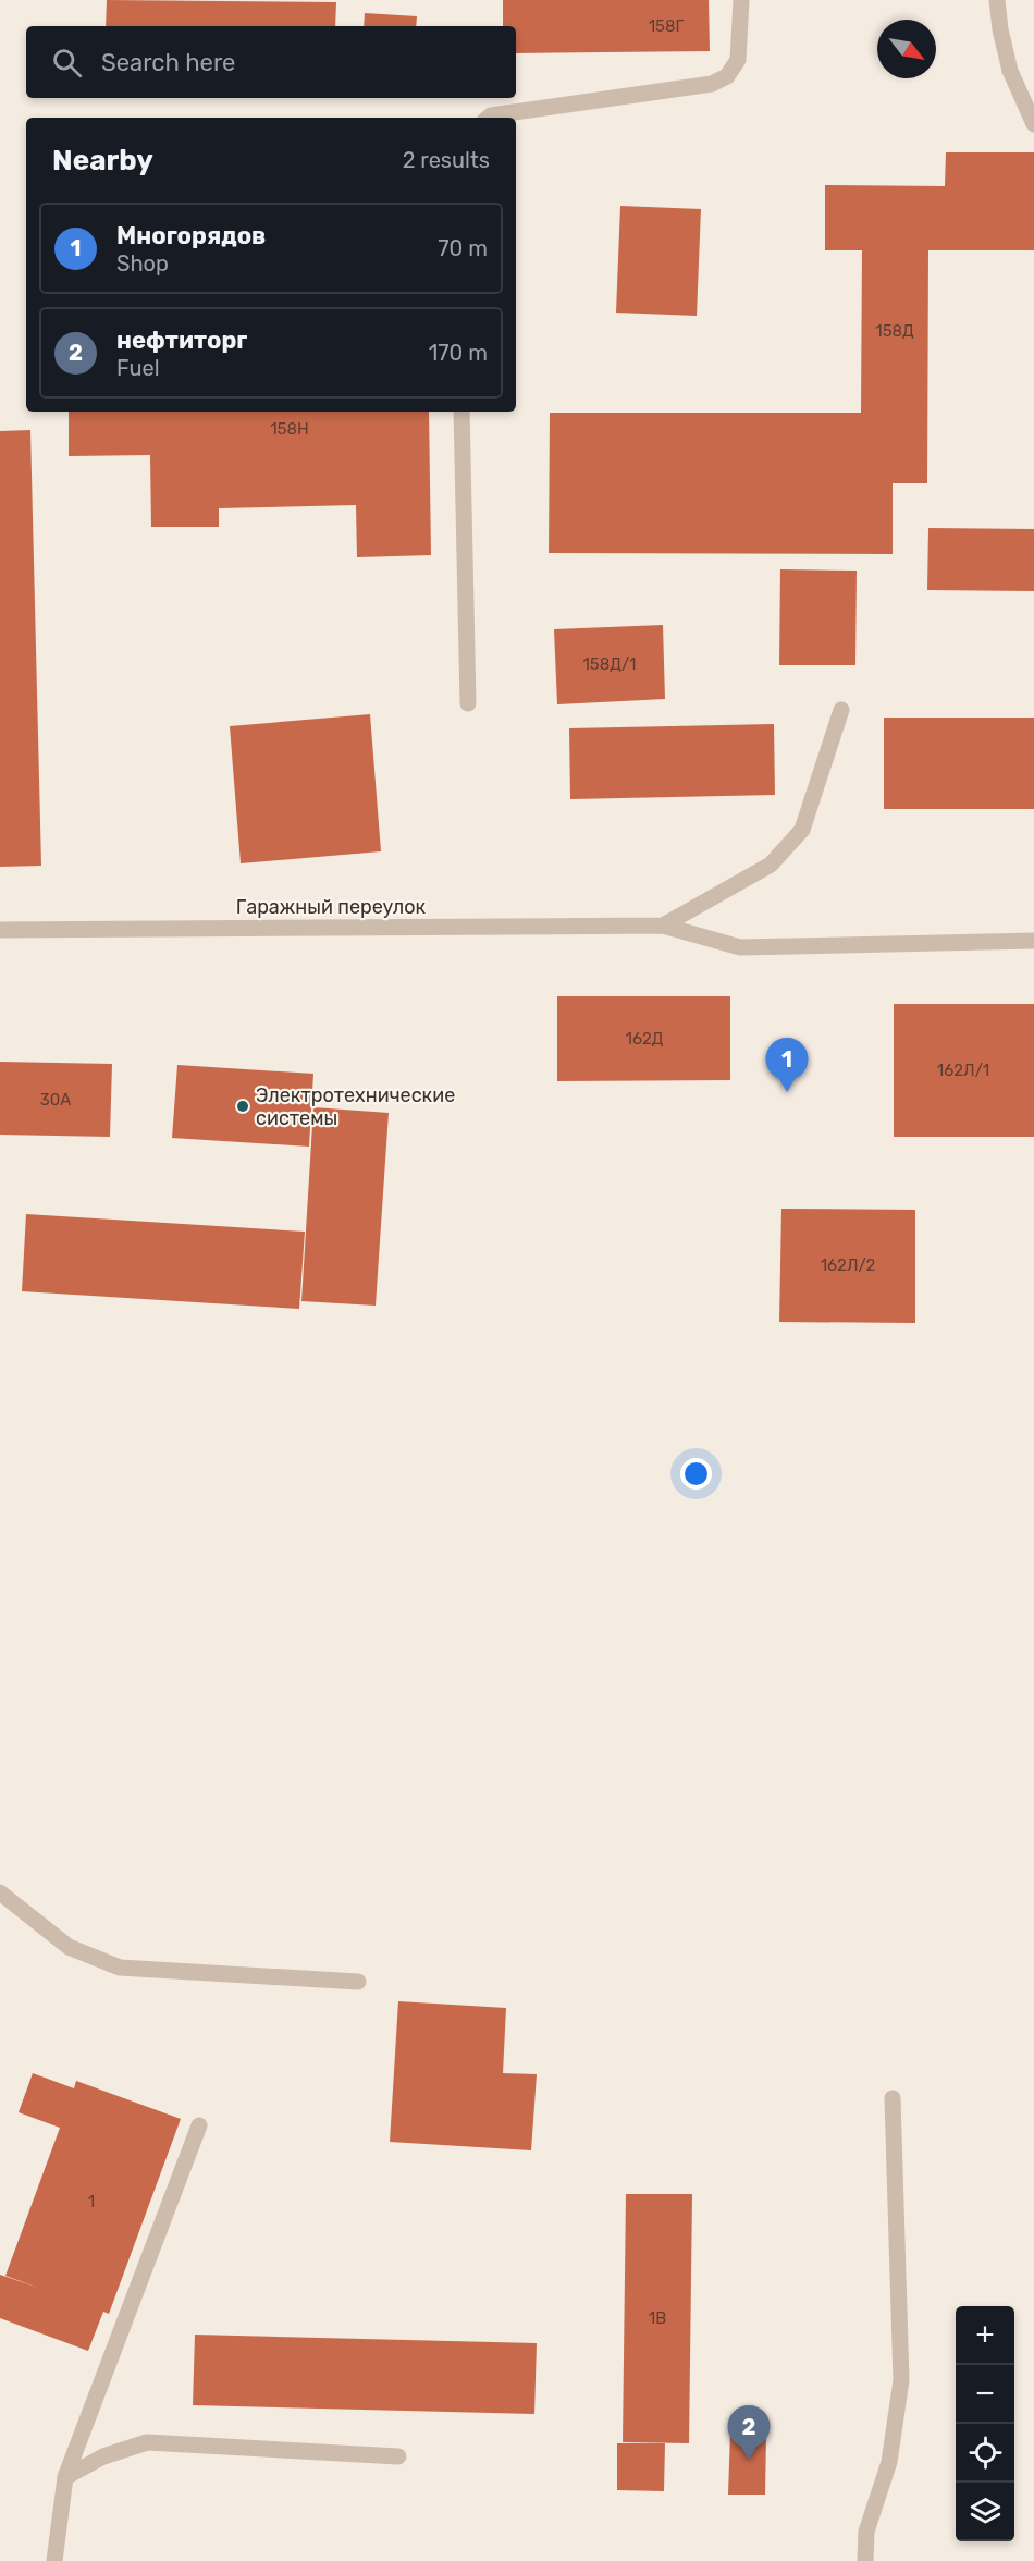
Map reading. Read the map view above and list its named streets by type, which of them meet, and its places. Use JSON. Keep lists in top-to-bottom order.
{
  "streets": {
    "street": ["Гаражный переулок"]
  },
  "places": ["Электротехнические системы"],
  "house_numbers": [
    "158Г",
    "158Д",
    "158Н",
    "158Д/1",
    "162Д",
    "162Л/1",
    "30А",
    "162Л/2",
    "1",
    "1В"
  ],
  "north": "bottom right",
  "page": {
    "search": "Search here",
    "heading": ["Nearby", "2 results"],
    "list": [
      {
        "mark": "1",
        "name": "Многорядов",
        "note": "Shop",
        "value": "70 m"
      },
      {
        "mark": "2",
        "name": "нефтиторг",
        "note": "Fuel",
        "value": "170 m"
      }
    ],
    "pins": ["1", "2"],
    "map_buttons": ["+", "−"]
  }
}
